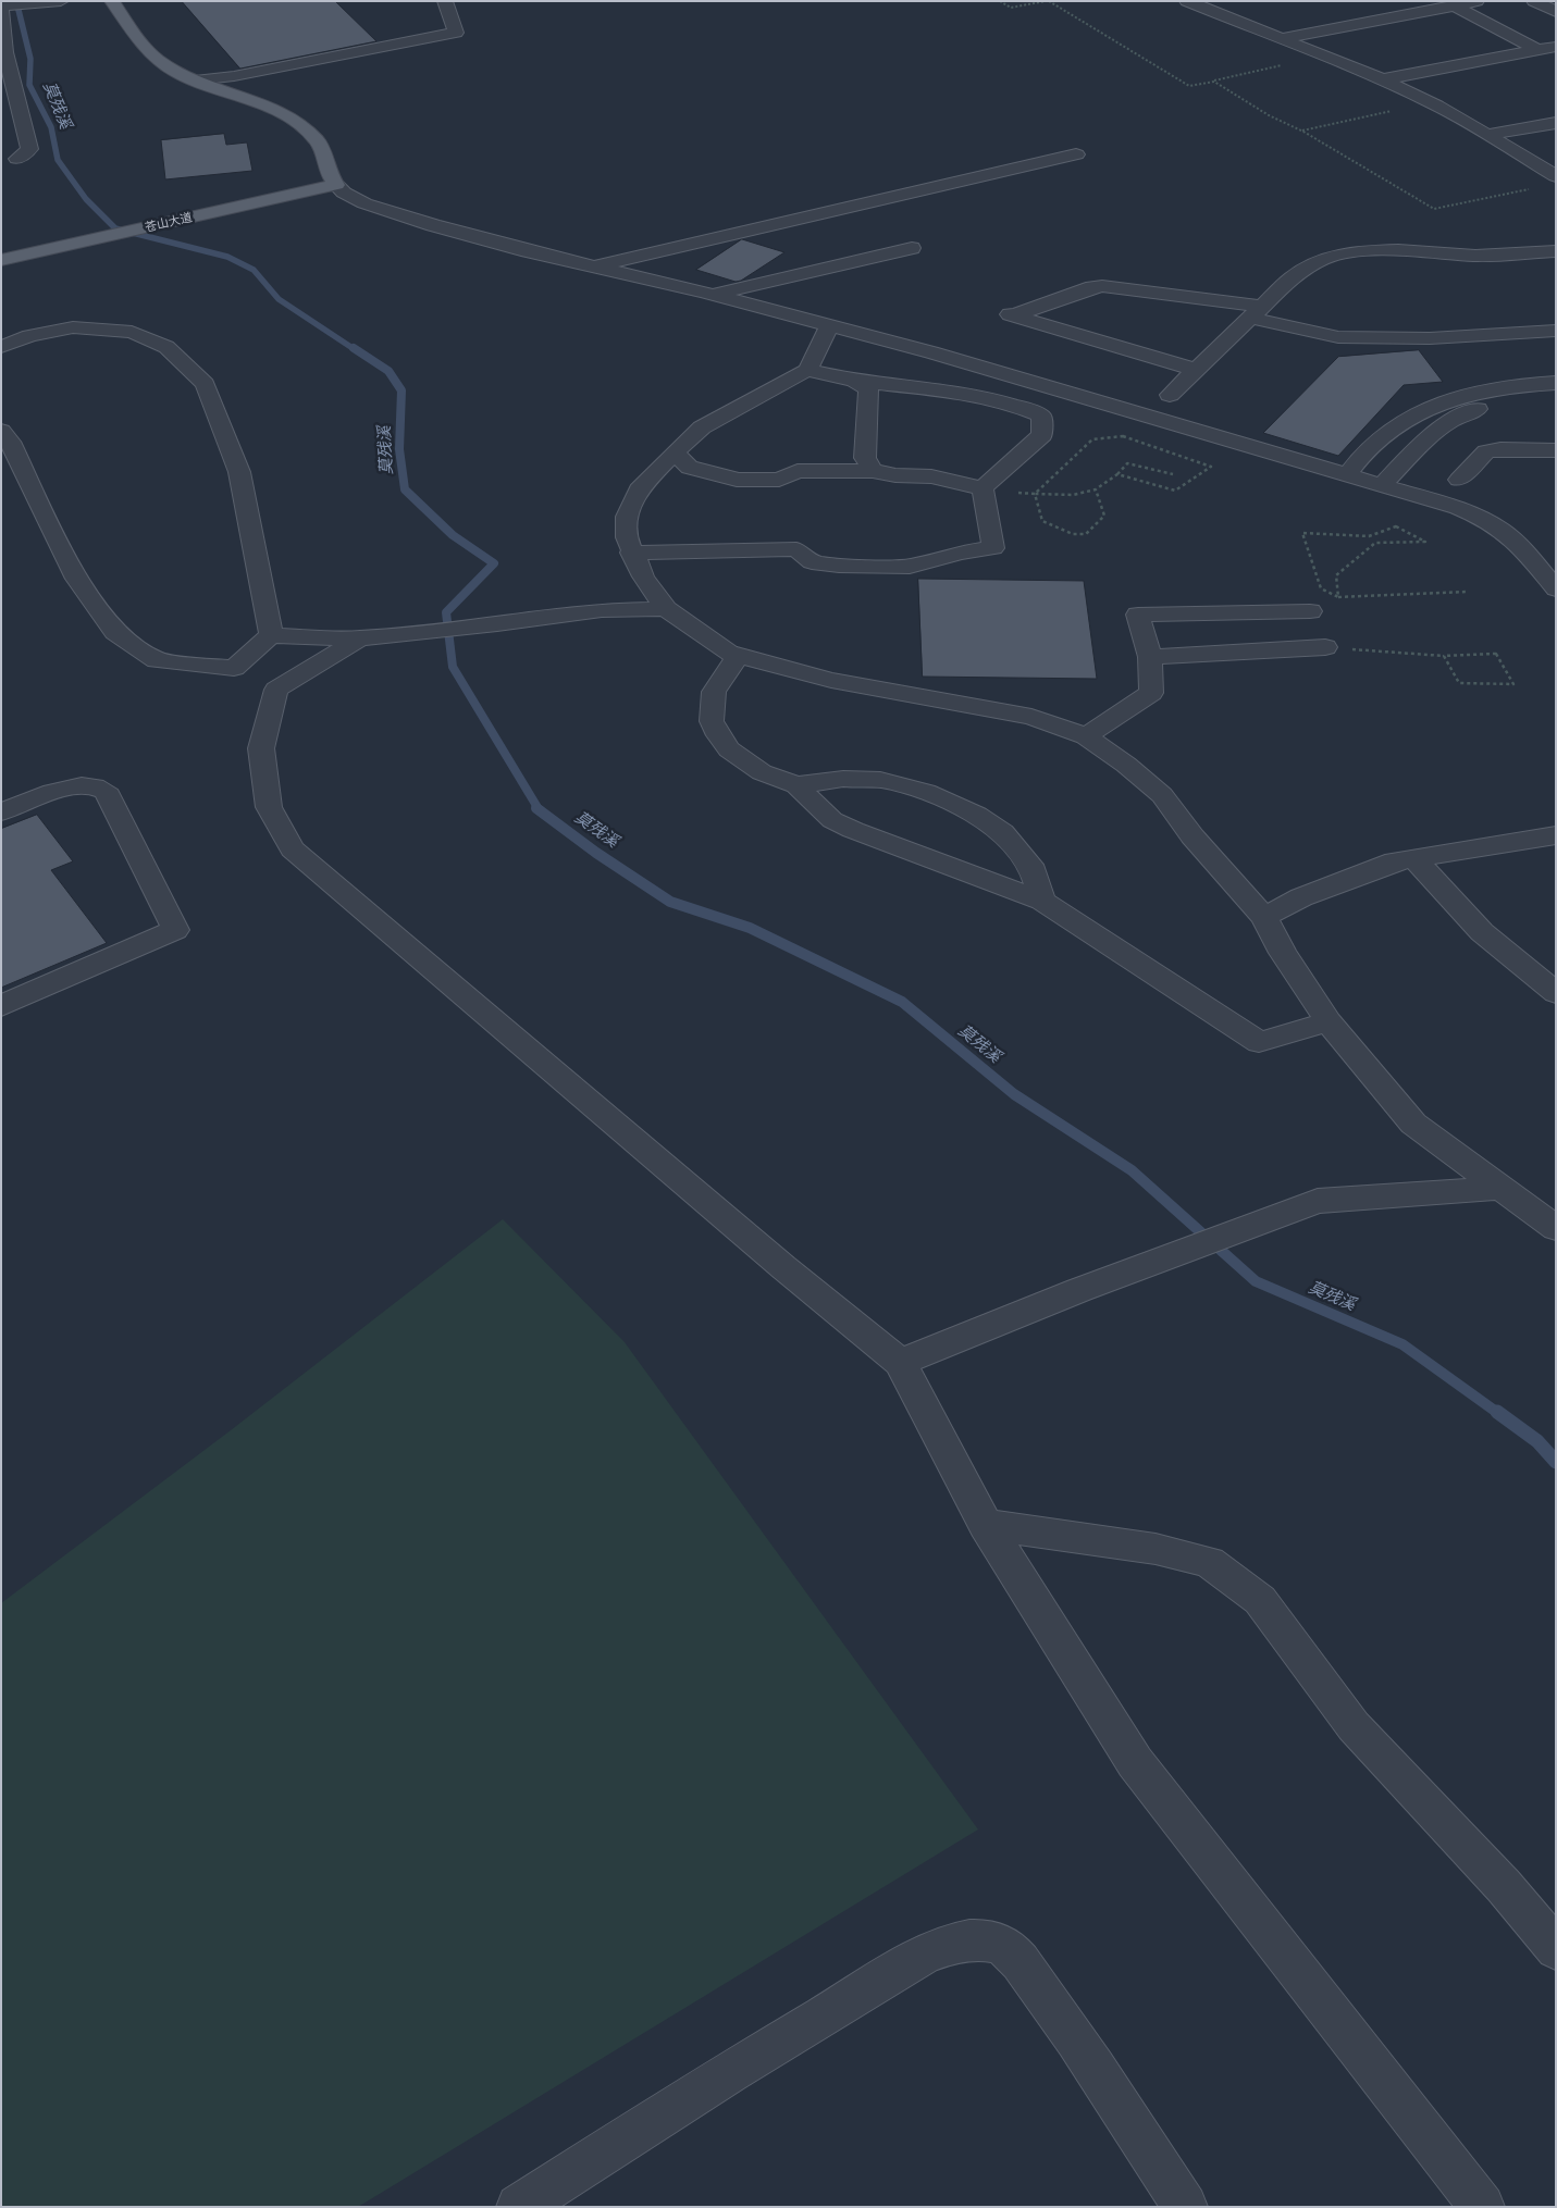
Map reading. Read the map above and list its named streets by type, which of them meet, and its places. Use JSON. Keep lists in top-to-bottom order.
{
  "streets": {
    "main road": ["苍山大道"]
  },
  "water": ["莫残溪"]
}
